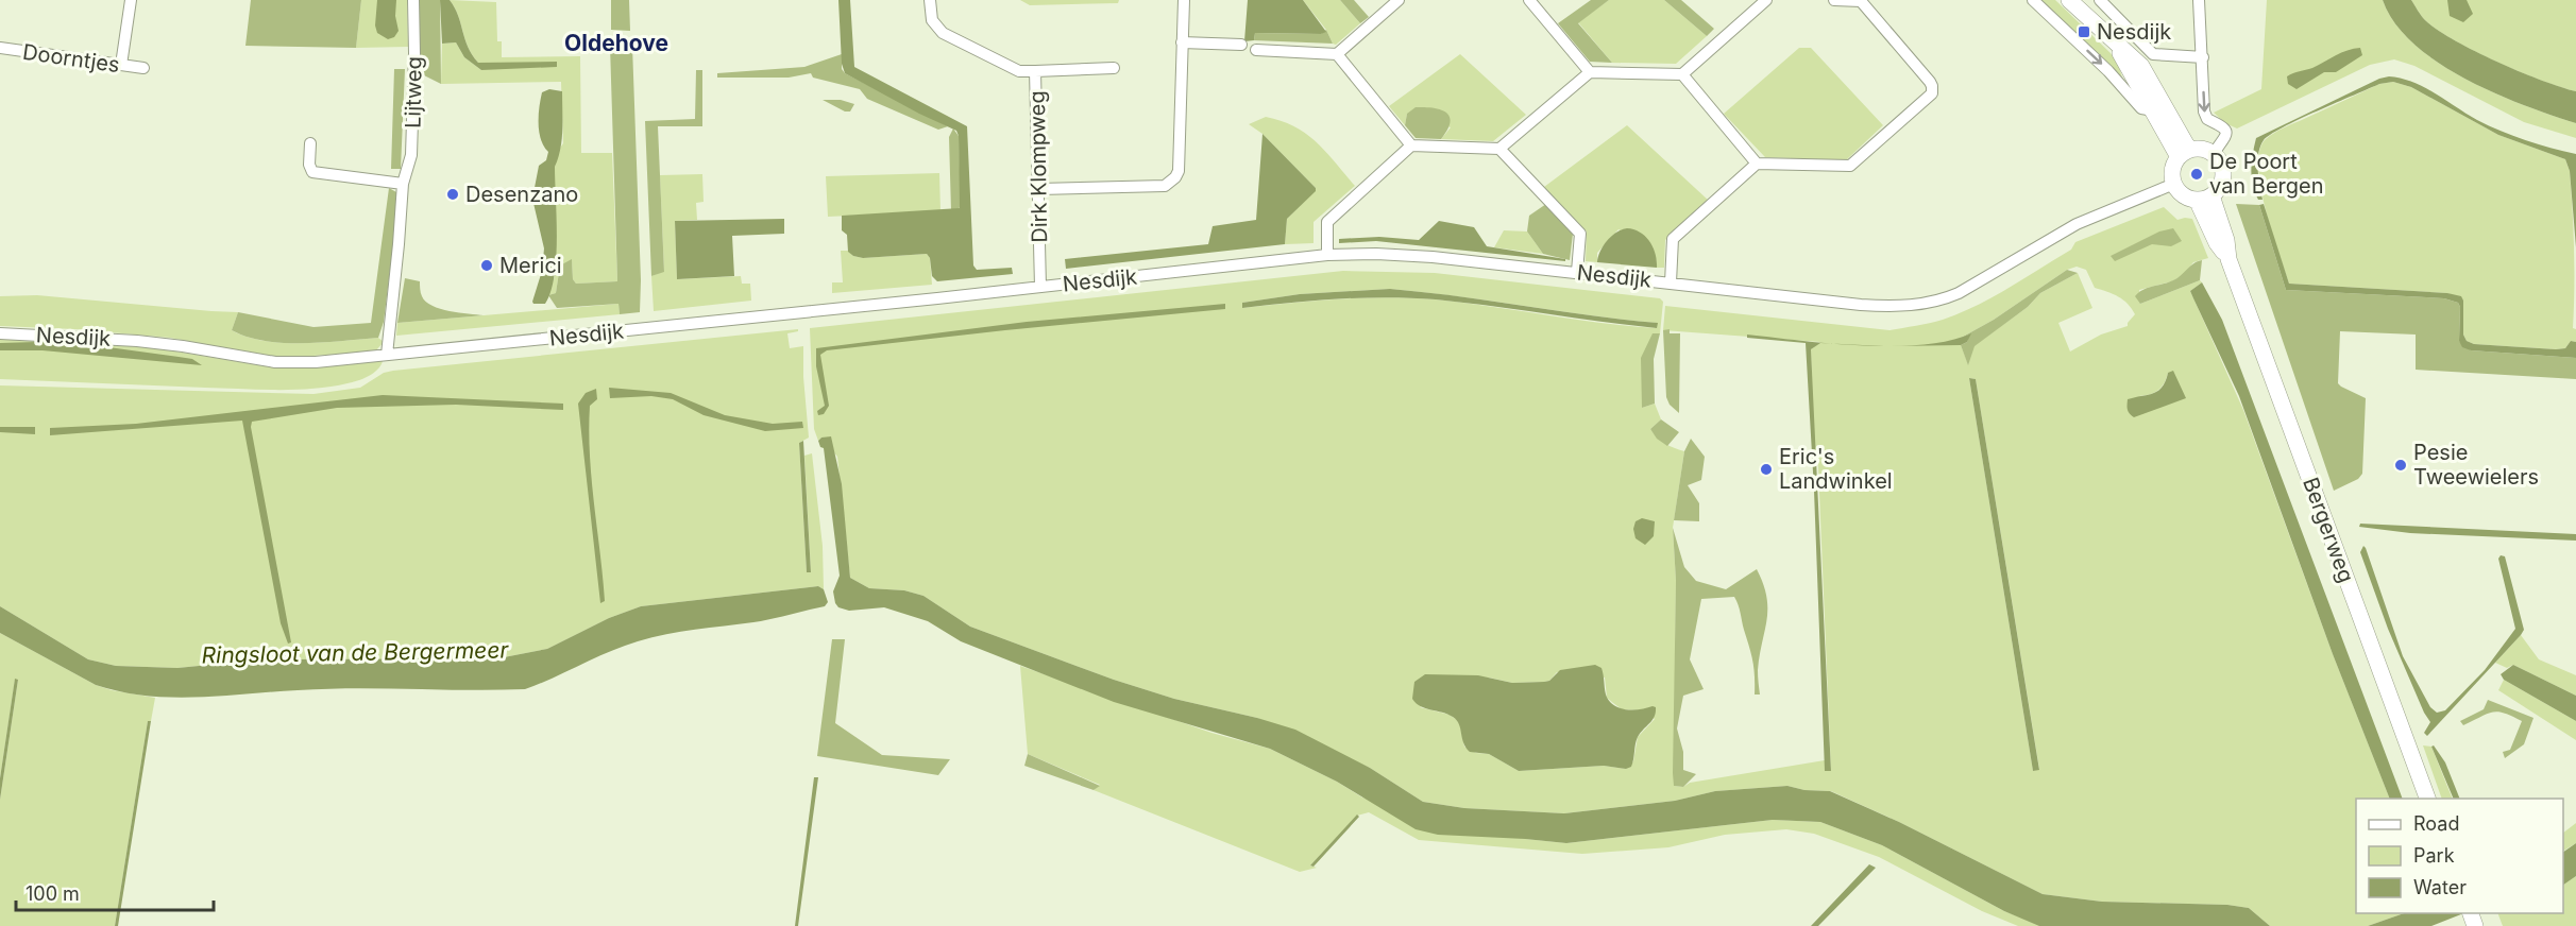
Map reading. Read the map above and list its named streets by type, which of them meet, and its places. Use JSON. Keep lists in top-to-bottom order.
{
  "streets": {
    "main road": ["Bergerweg"],
    "street": [
      "Doorntjes",
      "Lijtweg",
      "Dirk Klompweg",
      "Nesdijk"
    ]
  },
  "crossings": [
    ["Lijtweg", "Nesdijk"],
    ["Dirk Klompweg", "Nesdijk"],
    ["Nesdijk", "Bergerweg"]
  ],
  "districts": ["Oldehove"],
  "water": ["Ringsloot van de Bergermeer"],
  "places": {
    "transit": ["Nesdijk"],
    "other": [
      "De Poort van Bergen",
      "Desenzano",
      "Merici",
      "Pesie Tweewielers",
      "Eric's Landwinkel"
    ]
  },
  "legend": ["Road", "Park", "Water"],
  "scale_bar": "100 m"
}
